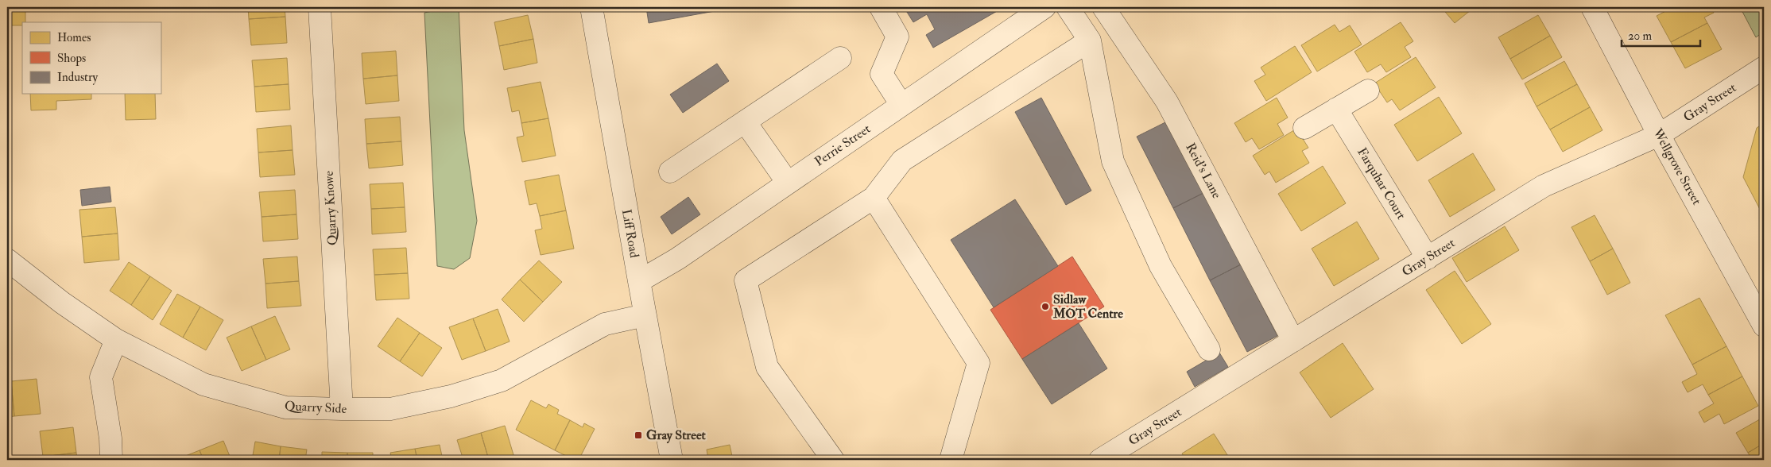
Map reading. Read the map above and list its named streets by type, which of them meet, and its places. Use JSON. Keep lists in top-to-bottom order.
{
  "streets": {
    "street": [
      "Gray Street",
      "Perrie Street",
      "Wellgrove Street",
      "Reid's Lane",
      "Farquhar Court",
      "Quarry Knowe",
      "Liff Road",
      "Quarry Side"
    ]
  },
  "crossings": [
    ["Gray Street", "Wellgrove Street"],
    ["Gray Street", "Reid's Lane"],
    ["Gray Street", "Farquhar Court"],
    ["Perrie Street", "Liff Road"],
    ["Quarry Knowe", "Quarry Side"],
    ["Liff Road", "Quarry Side"]
  ],
  "places": {
    "other": ["Sidlaw MOT Centre"],
    "transit": ["Gray Street"]
  },
  "legend": ["Homes", "Shops", "Industry"],
  "scale_bar": "20 m"
}
